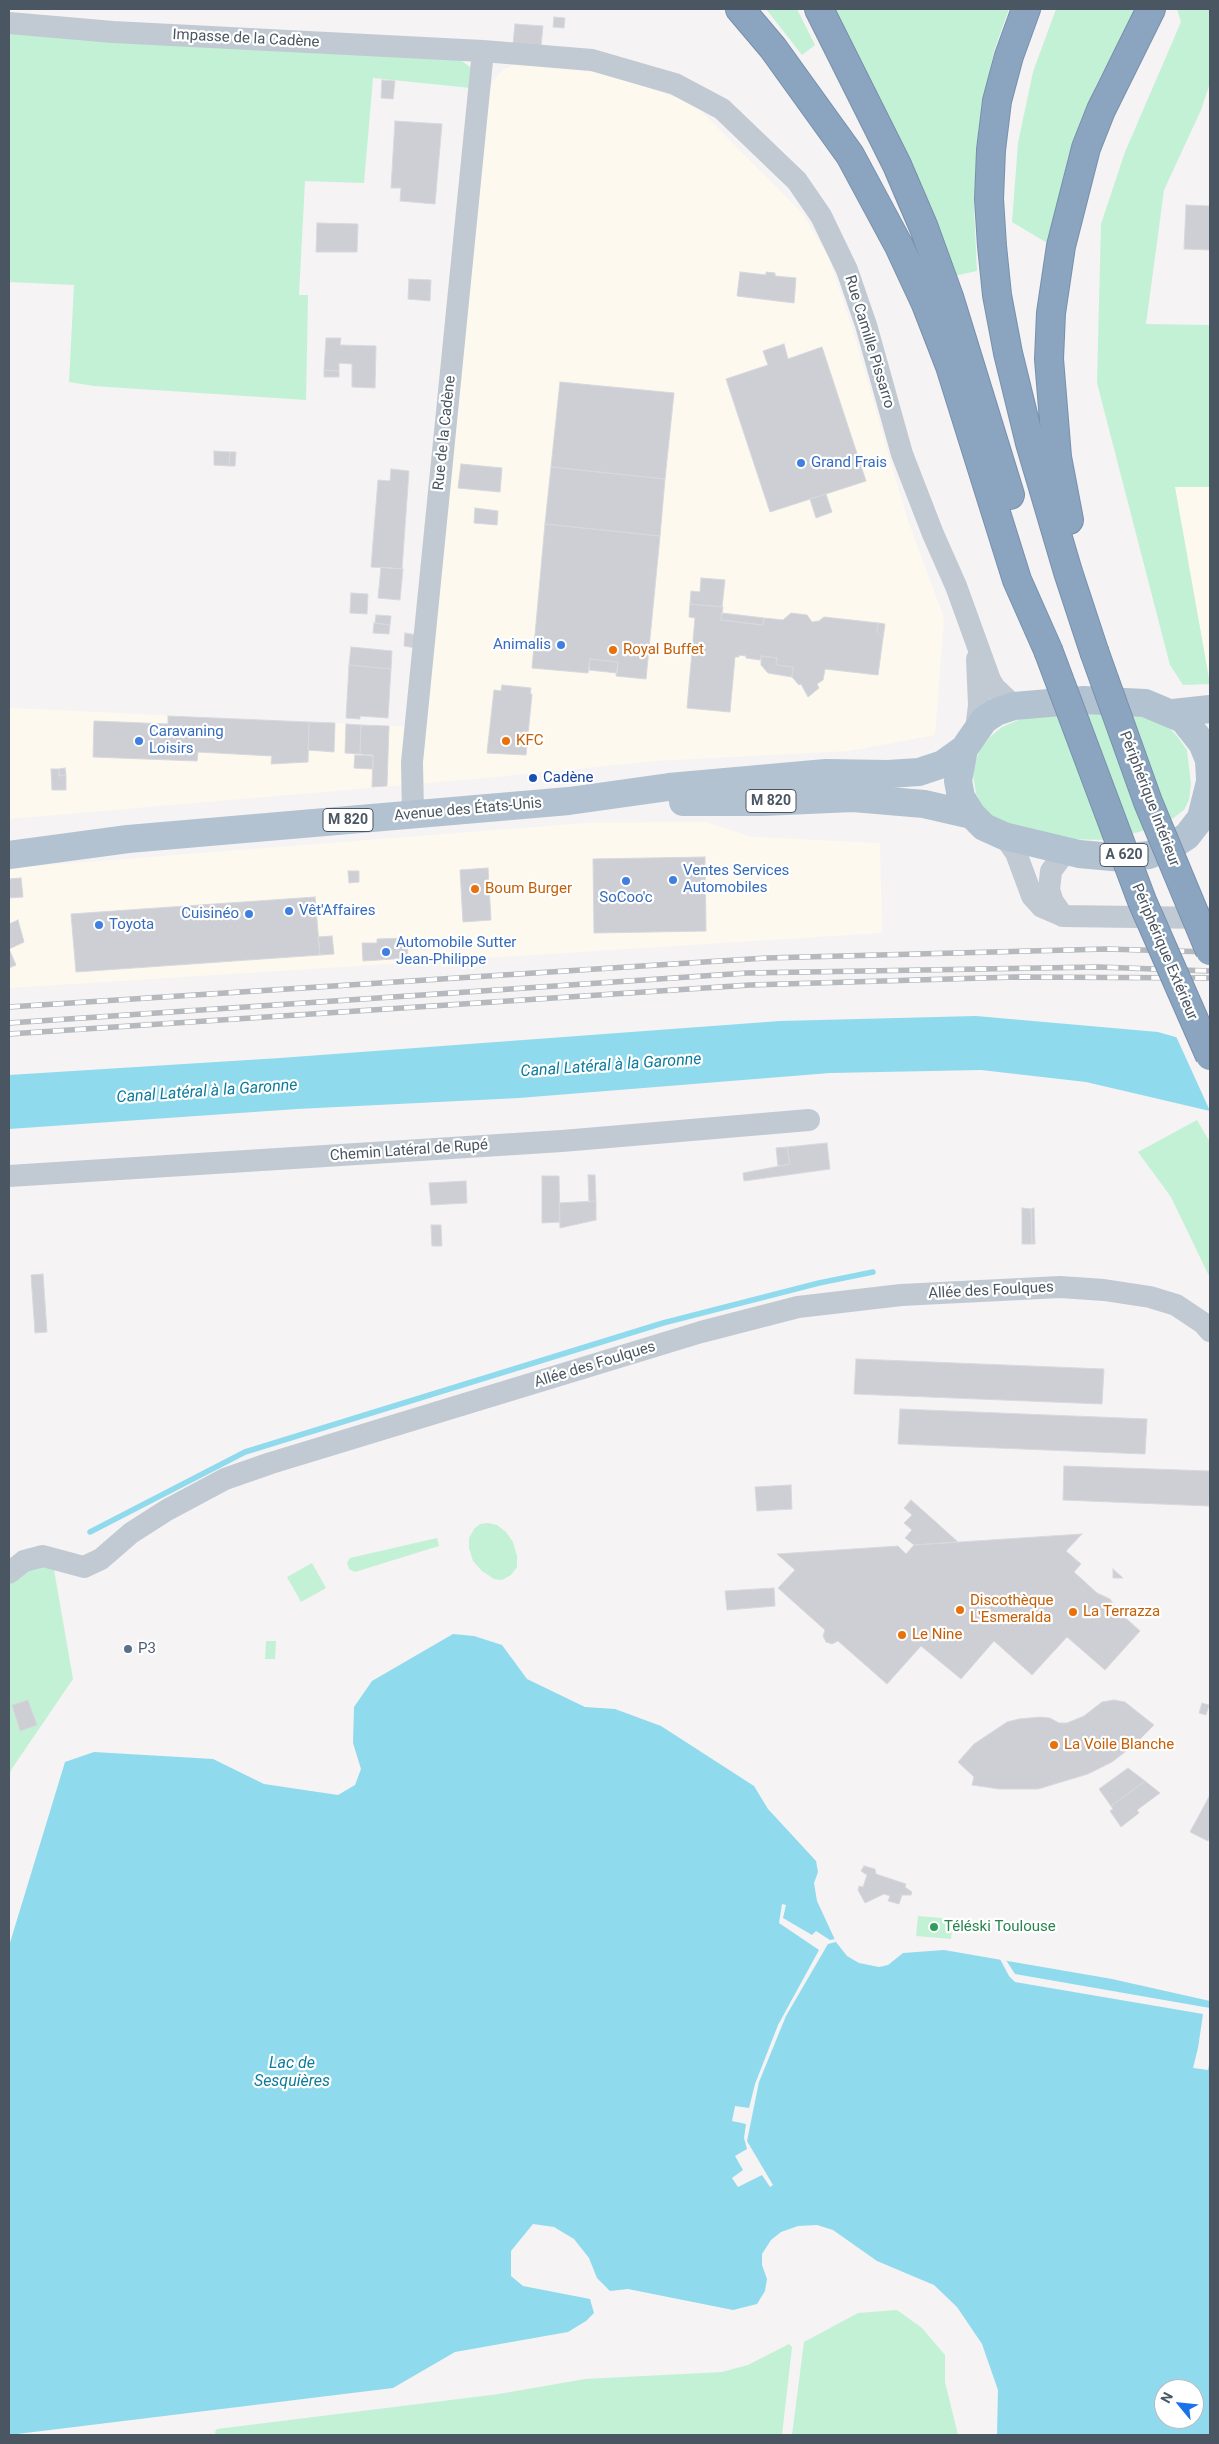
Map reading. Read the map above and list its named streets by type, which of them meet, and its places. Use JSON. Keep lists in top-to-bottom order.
{
  "streets": {
    "highway": ["Périphérique Intérieur", "A 620", "Périphérique Extérieur"],
    "main road": ["M 820", "Avenue des États-Unis"],
    "street": [
      "Impasse de la Cadène",
      "Rue Camille Pissarro",
      "Rue de la Cadène",
      "Chemin Latéral de Rupé",
      "Allée des Foulques"
    ]
  },
  "crossings": [
    ["Impasse de la Cadène", "Rue Camille Pissarro"],
    ["Impasse de la Cadène", "Rue de la Cadène"],
    ["Rue Camille Pissarro", "Rue de la Cadène"],
    ["Rue Camille Pissarro", "Avenue des États-Unis"],
    ["Rue de la Cadène", "Avenue des États-Unis"]
  ],
  "water": ["Canal Latéral à la Garonne", "Lac de Sesquières"],
  "places": [
    "Grand Frais",
    "Animalis",
    "Royal Buffet",
    "Caravaning Loisirs",
    "KFC",
    "Cadène",
    "Ventes Services Automobiles",
    "SoCoo'c",
    "Boum Burger",
    "Vêt'Affaires",
    "Cuisinéo",
    "Toyota",
    "Automobile Sutter Jean-Philippe",
    "Discothèque L'Esmeralda",
    "La Terrazza",
    "Le Nine",
    "P3",
    "La Voile Blanche",
    "Téléski Toulouse"
  ],
  "north": "top left"
}
